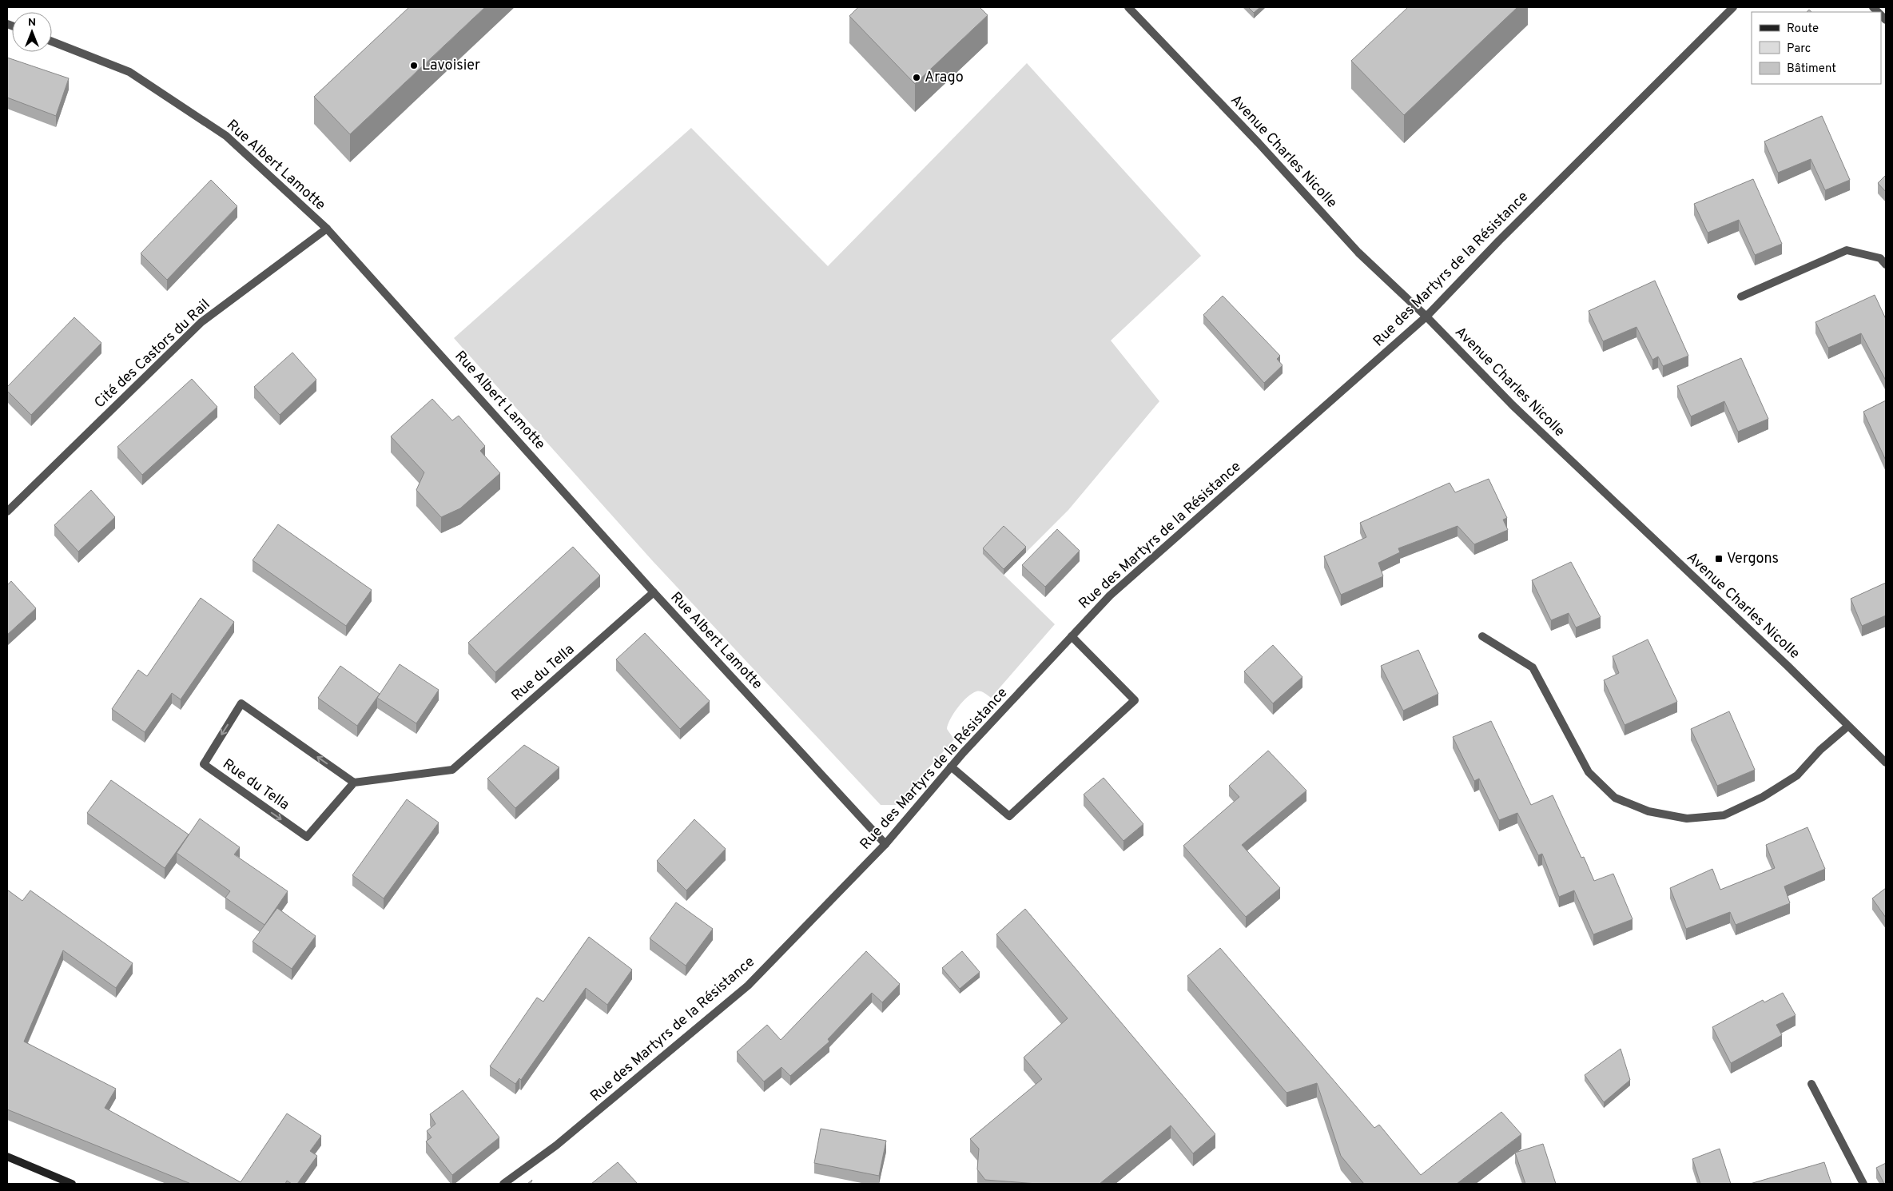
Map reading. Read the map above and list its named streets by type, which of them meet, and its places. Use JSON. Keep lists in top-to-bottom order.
{
  "streets": {
    "street": [
      "Avenue Charles Nicolle",
      "Rue Albert Lamotte",
      "Rue des Martyrs de la Résistance",
      "Cité des Castors du Rail",
      "Rue du Tella"
    ]
  },
  "crossings": [
    ["Avenue Charles Nicolle", "Rue des Martyrs de la Résistance"],
    ["Rue Albert Lamotte", "Rue des Martyrs de la Résistance"],
    ["Rue Albert Lamotte", "Cité des Castors du Rail"],
    ["Rue Albert Lamotte", "Rue du Tella"]
  ],
  "places": {
    "other": ["Lavoisier", "Arago"],
    "transit": ["Vergons"]
  },
  "legend": ["Route", "Parc", "Bâtiment"],
  "north": "top"
}
